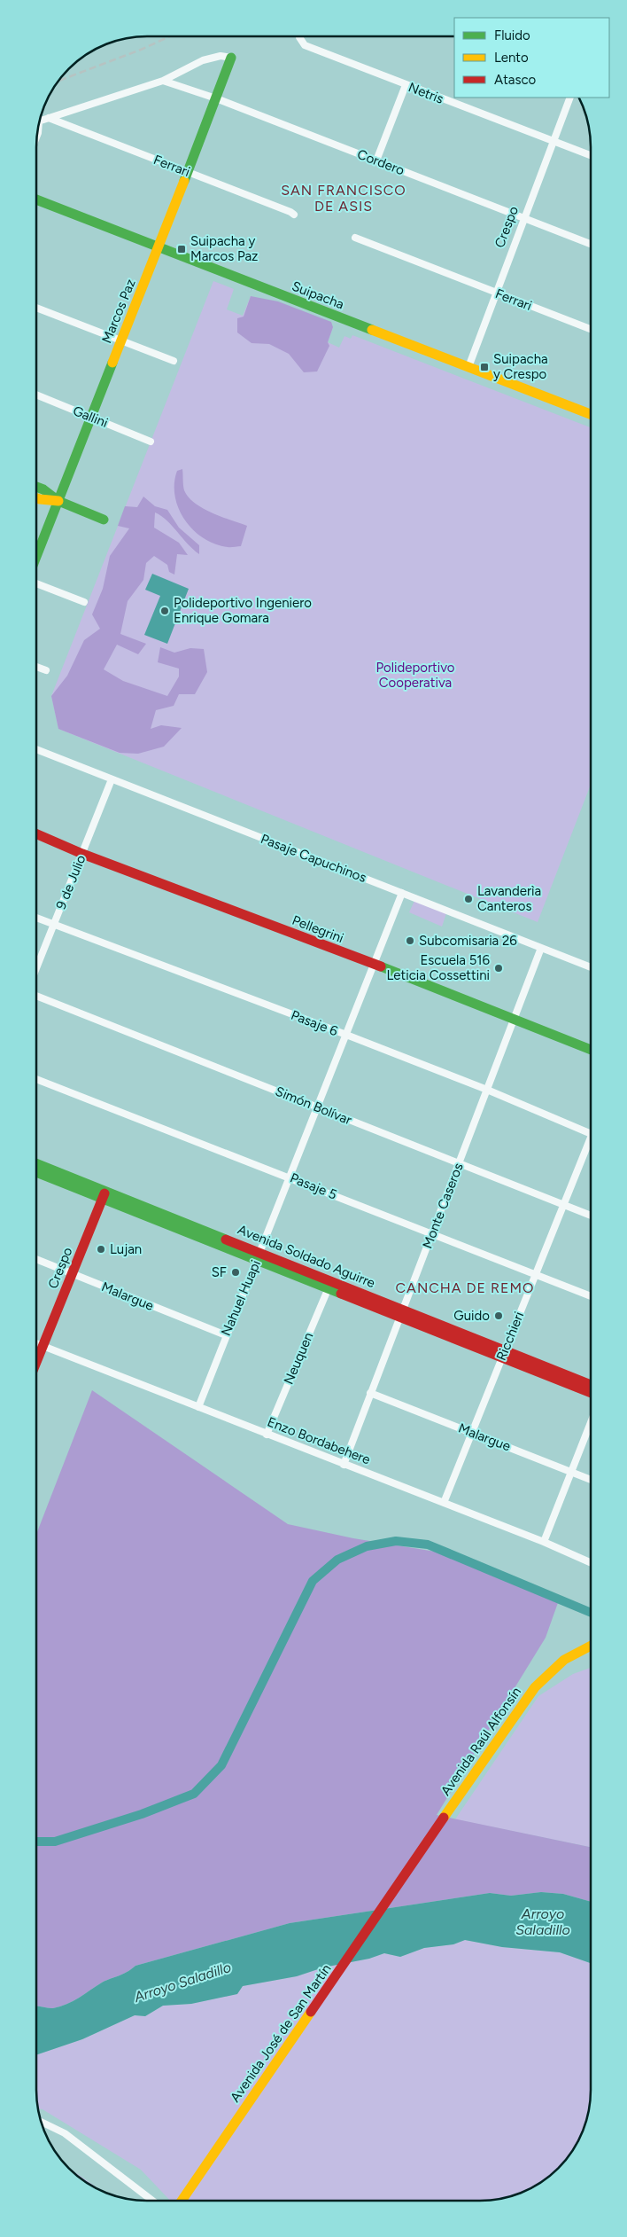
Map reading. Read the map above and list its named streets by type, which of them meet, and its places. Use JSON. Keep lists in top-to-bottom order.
{
  "streets": {
    "street": [
      "Netris",
      "Cordero",
      "Ferrari",
      "Crespo",
      "Suipacha",
      "Marcos Paz",
      "Gallini",
      "Pasaje Capuchinos",
      "9 de Julio",
      "Pellegrini",
      "Pasaje 6",
      "Simón Bolívar",
      "Pasaje 5",
      "Monte Caseros",
      "Avenida Soldado Aguirre",
      "Malargue",
      "Nahuel Huapi",
      "Ricchieri",
      "Neuquen",
      "Enzo Bordabehere",
      "Avenida Raúl Alfonsín",
      "Avenida José de San Martín"
    ]
  },
  "crossings": [
    ["Netris", "Crespo"],
    ["Cordero", "Crespo"],
    ["Cordero", "Marcos Paz"],
    ["Ferrari", "Crespo"],
    ["Ferrari", "Marcos Paz"],
    ["Crespo", "Suipacha"],
    ["Crespo", "Avenida Soldado Aguirre"],
    ["Crespo", "Malargue"],
    ["Crespo", "Enzo Bordabehere"],
    ["Suipacha", "Marcos Paz"],
    ["Marcos Paz", "Gallini"],
    ["Pasaje Capuchinos", "9 de Julio"],
    ["Pasaje Capuchinos", "Monte Caseros"],
    ["Pasaje Capuchinos", "Nahuel Huapi"],
    ["9 de Julio", "Pellegrini"],
    ["9 de Julio", "Pasaje 6"],
    ["Pellegrini", "Monte Caseros"],
    ["Pellegrini", "Nahuel Huapi"],
    ["Pasaje 6", "Monte Caseros"],
    ["Pasaje 6", "Nahuel Huapi"],
    ["Simón Bolívar", "Monte Caseros"],
    ["Simón Bolívar", "Nahuel Huapi"],
    ["Simón Bolívar", "Ricchieri"],
    ["Pasaje 5", "Monte Caseros"],
    ["Pasaje 5", "Nahuel Huapi"],
    ["Pasaje 5", "Ricchieri"],
    ["Monte Caseros", "Avenida Soldado Aguirre"],
    ["Monte Caseros", "Malargue"],
    ["Monte Caseros", "Enzo Bordabehere"],
    ["Avenida Soldado Aguirre", "Nahuel Huapi"],
    ["Avenida Soldado Aguirre", "Ricchieri"],
    ["Avenida Soldado Aguirre", "Neuquen"],
    ["Malargue", "Nahuel Huapi"],
    ["Malargue", "Ricchieri"],
    ["Nahuel Huapi", "Enzo Bordabehere"],
    ["Ricchieri", "Enzo Bordabehere"],
    ["Neuquen", "Enzo Bordabehere"],
    ["Avenida Raúl Alfonsín", "Avenida José de San Martín"]
  ],
  "districts": ["SAN FRANCISCO DE ASIS", "CANCHA DE REMO"],
  "water": ["Arroyo Saladillo"],
  "parks": ["Polideportivo Cooperativa"],
  "places": {
    "transit": ["Suipacha y Marcos Paz", "Suipacha y Crespo"],
    "other": [
      "Polideportivo Ingeniero Enrique Gomara",
      "Lavanderìa Canteros",
      "Subcomisaria 26",
      "Escuela 516 Leticia Cossettini",
      "Lujan",
      "SF",
      "Guido"
    ]
  },
  "legend": ["Fluido", "Lento", "Atasco"]
}
